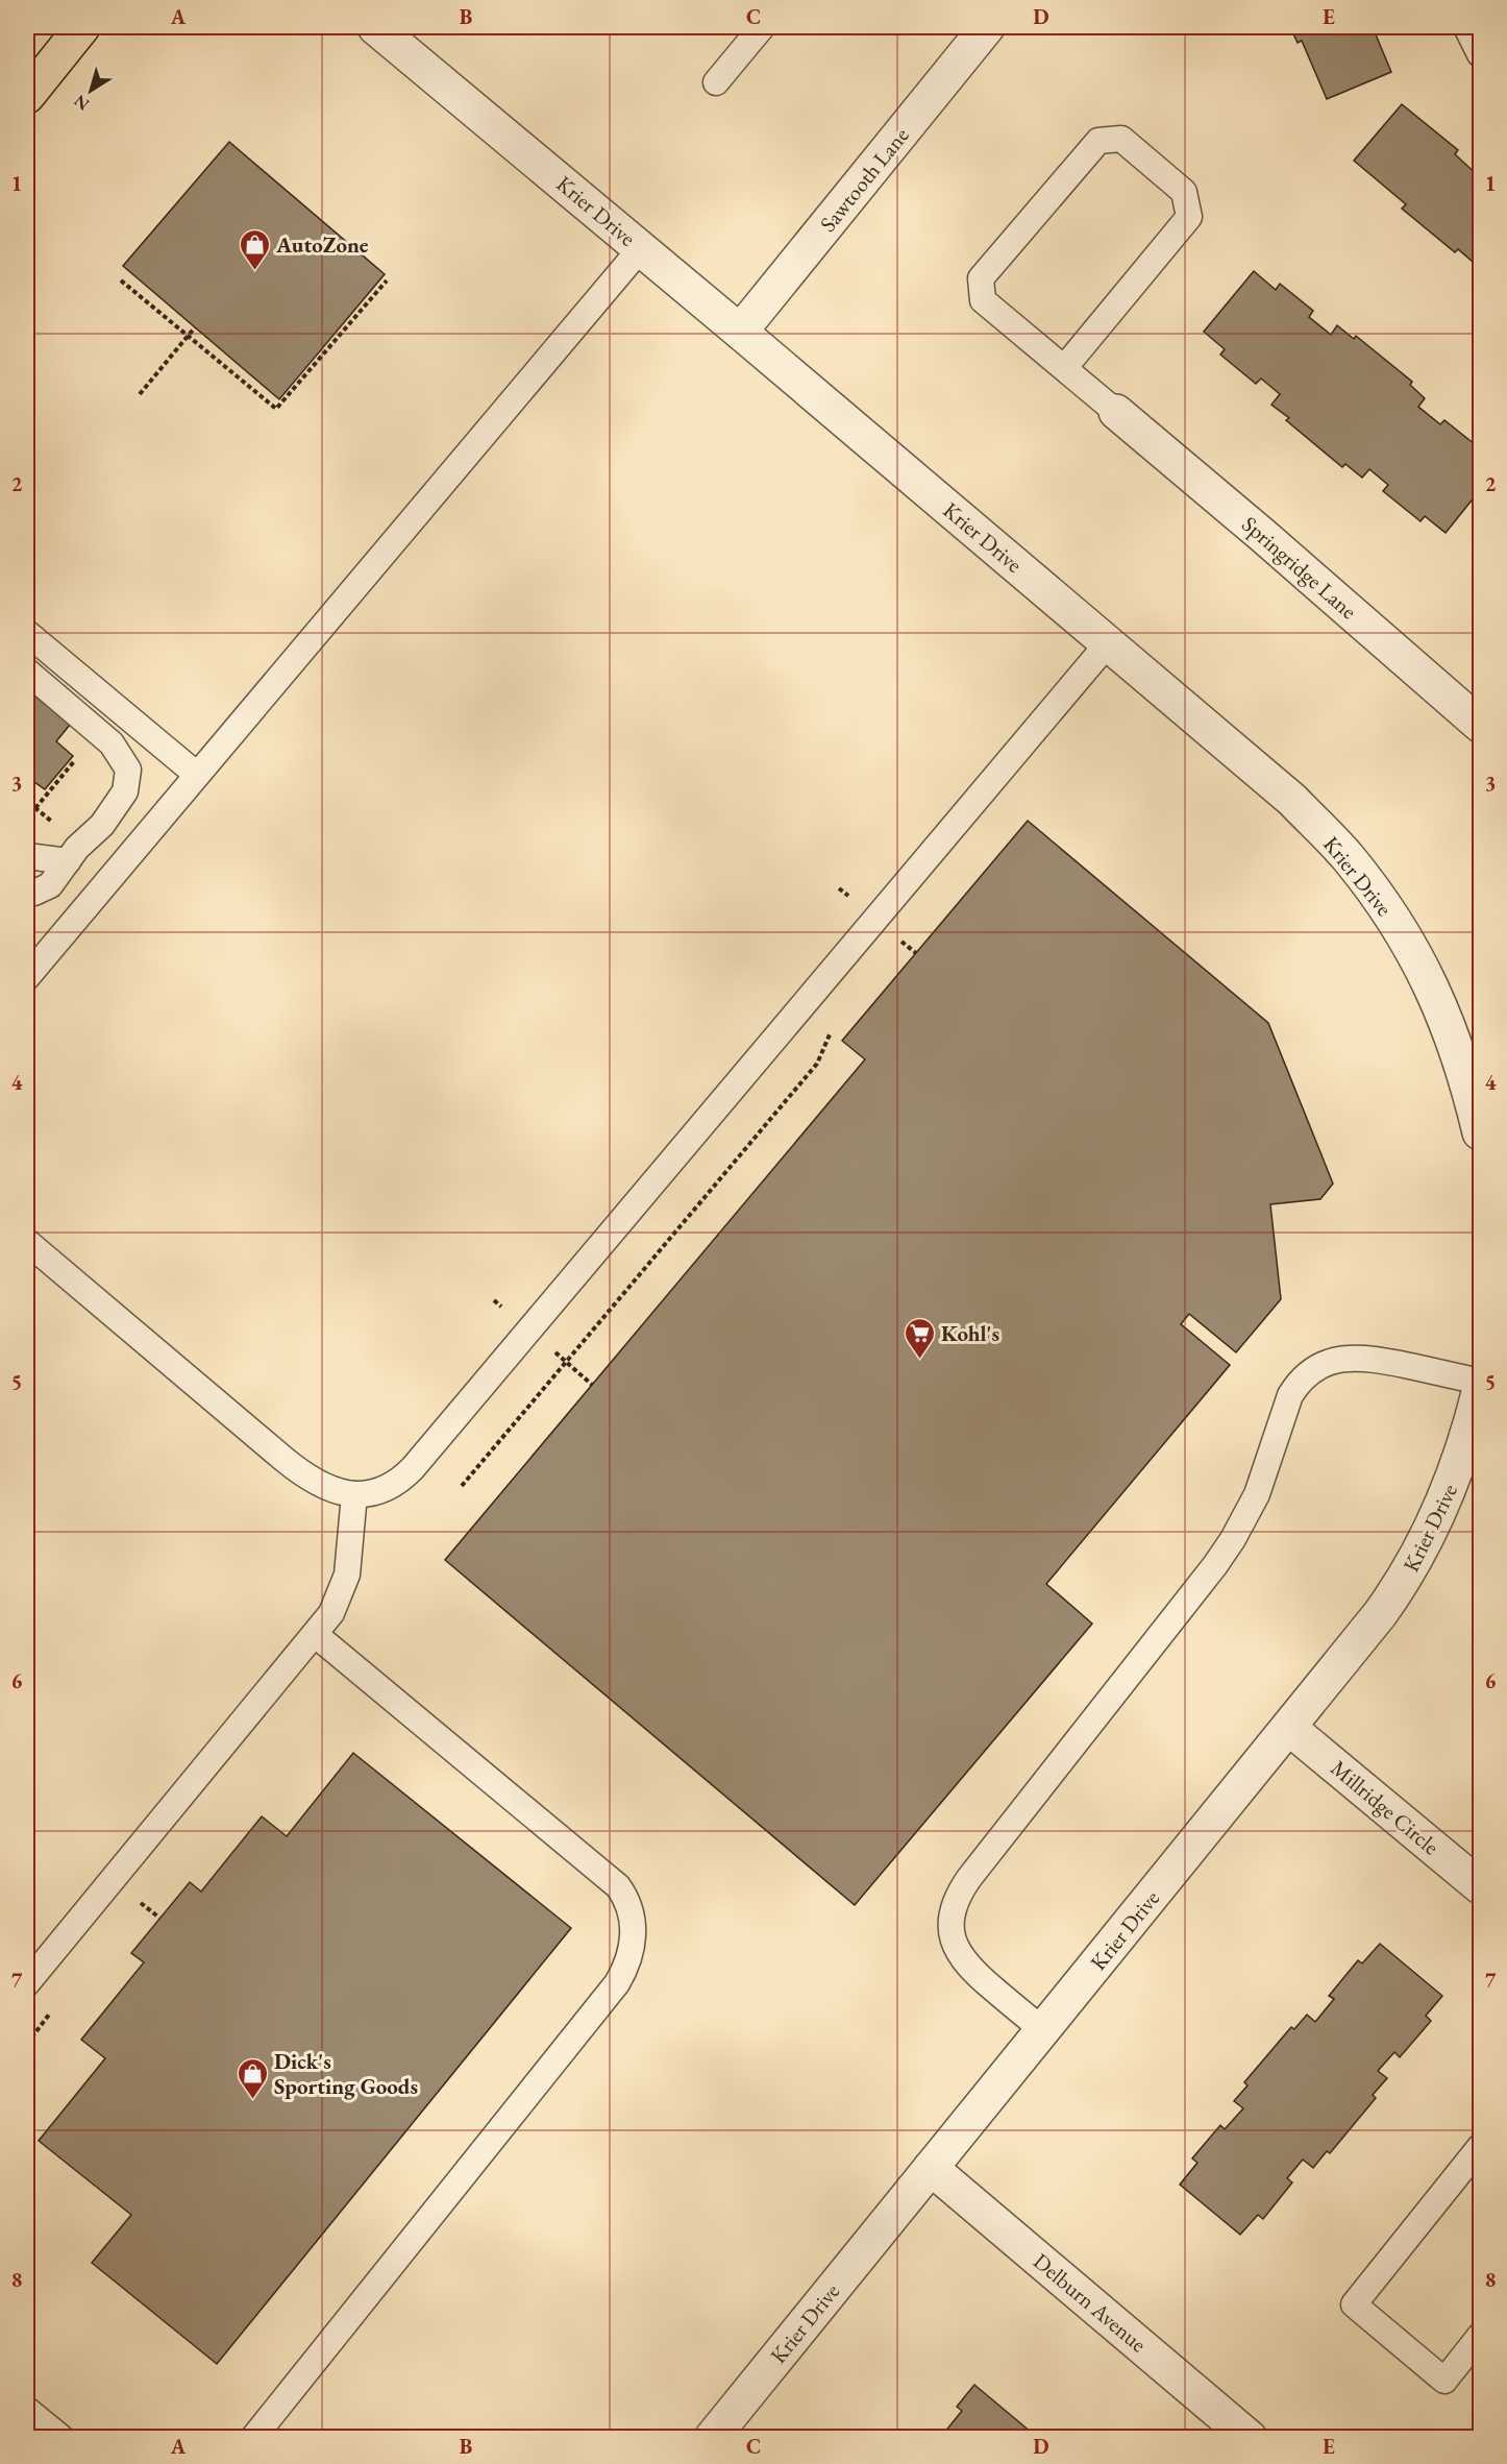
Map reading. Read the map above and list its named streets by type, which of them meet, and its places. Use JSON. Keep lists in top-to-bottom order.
{
  "streets": {
    "street": [
      "Sawtooth Lane",
      "Krier Drive",
      "Springridge Lane",
      "Millridge Circle",
      "Delburn Avenue"
    ]
  },
  "crossings": [
    ["Sawtooth Lane", "Krier Drive"],
    ["Krier Drive", "Millridge Circle"],
    ["Krier Drive", "Delburn Avenue"]
  ],
  "places": {
    "shop": ["AutoZone", "Dick's Sporting Goods"],
    "supermarket": ["Kohl's"]
  },
  "north": "bottom left",
  "grid": {
    "columns": [
      "A",
      "B",
      "C",
      "D",
      "E"
    ],
    "rows": [
      "1",
      "2",
      "3",
      "4",
      "5",
      "6",
      "7",
      "8"
    ]
  }
}
